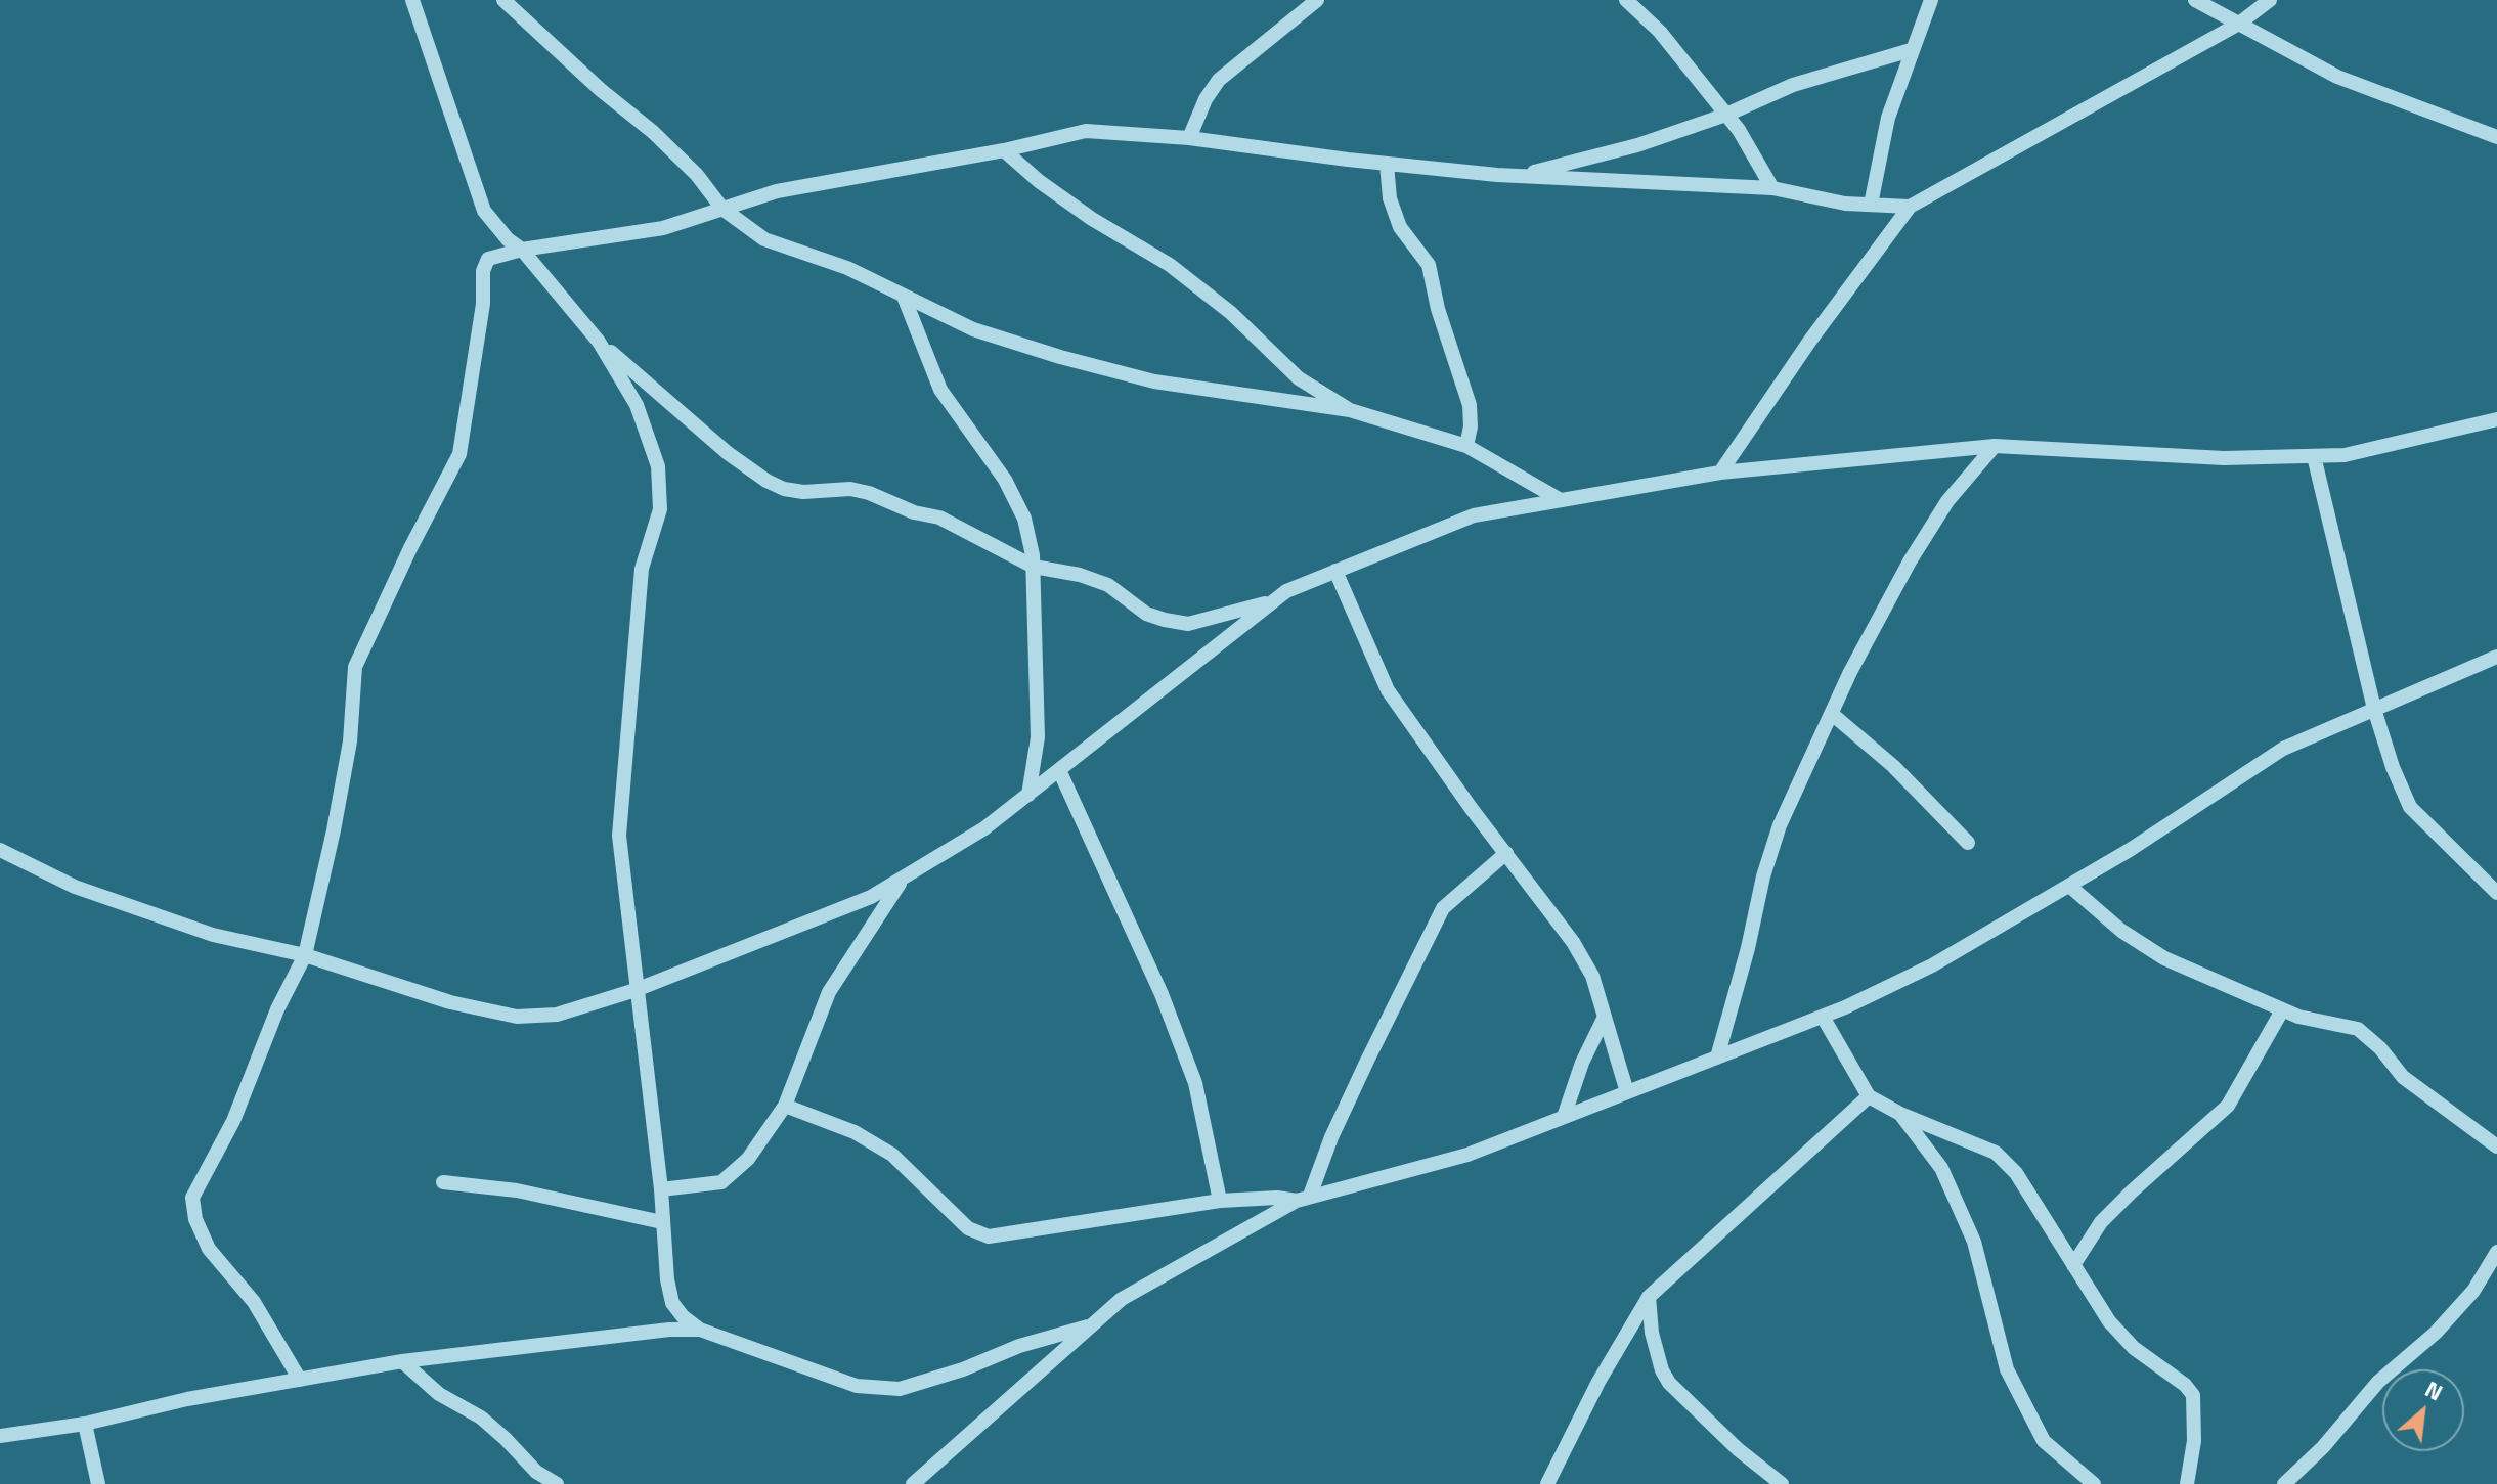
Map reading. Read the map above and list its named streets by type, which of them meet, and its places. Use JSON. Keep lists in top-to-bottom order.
{
  "north": "top right"
}
